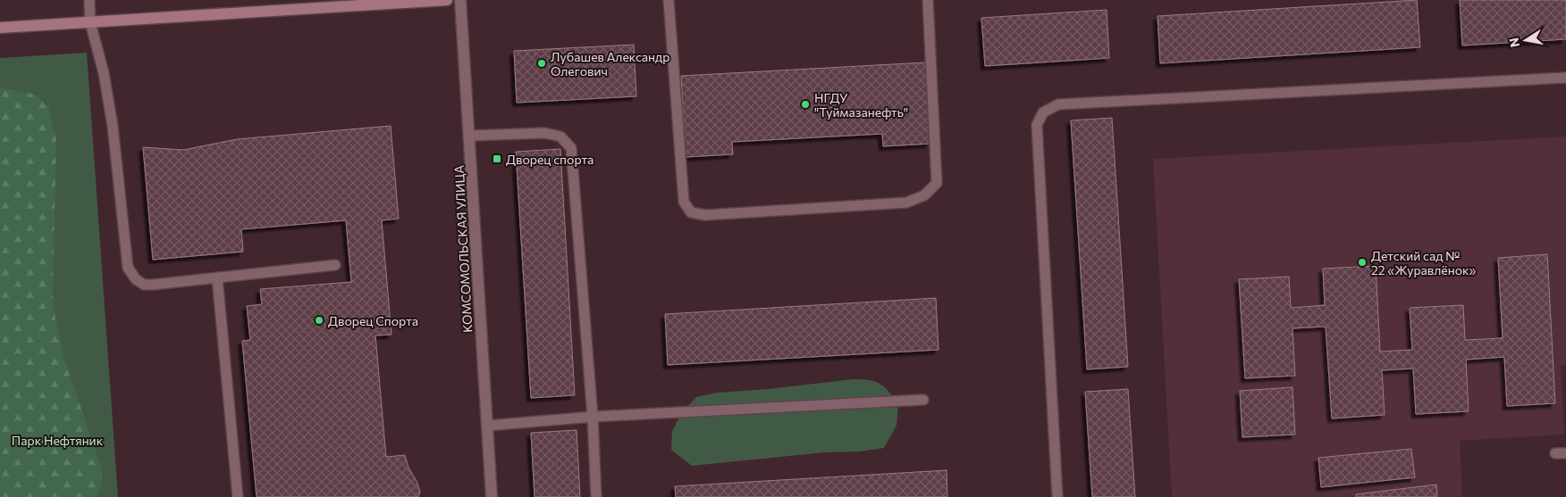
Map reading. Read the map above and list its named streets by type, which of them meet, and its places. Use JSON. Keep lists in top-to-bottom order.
{
  "streets": {
    "street": ["КОМСОМОЛЬСКАЯ УЛИЦА"]
  },
  "parks": ["Парк Нефтяник"],
  "places": {
    "other": [
      "Лубашев Александр Олегович",
      "НГДУ \"Туймазанефть\"",
      "Детский сад № 22 «Журавлёнок»",
      "Дворец Спорта"
    ],
    "transit": ["Дворец спорта"]
  },
  "north": "left"
}
